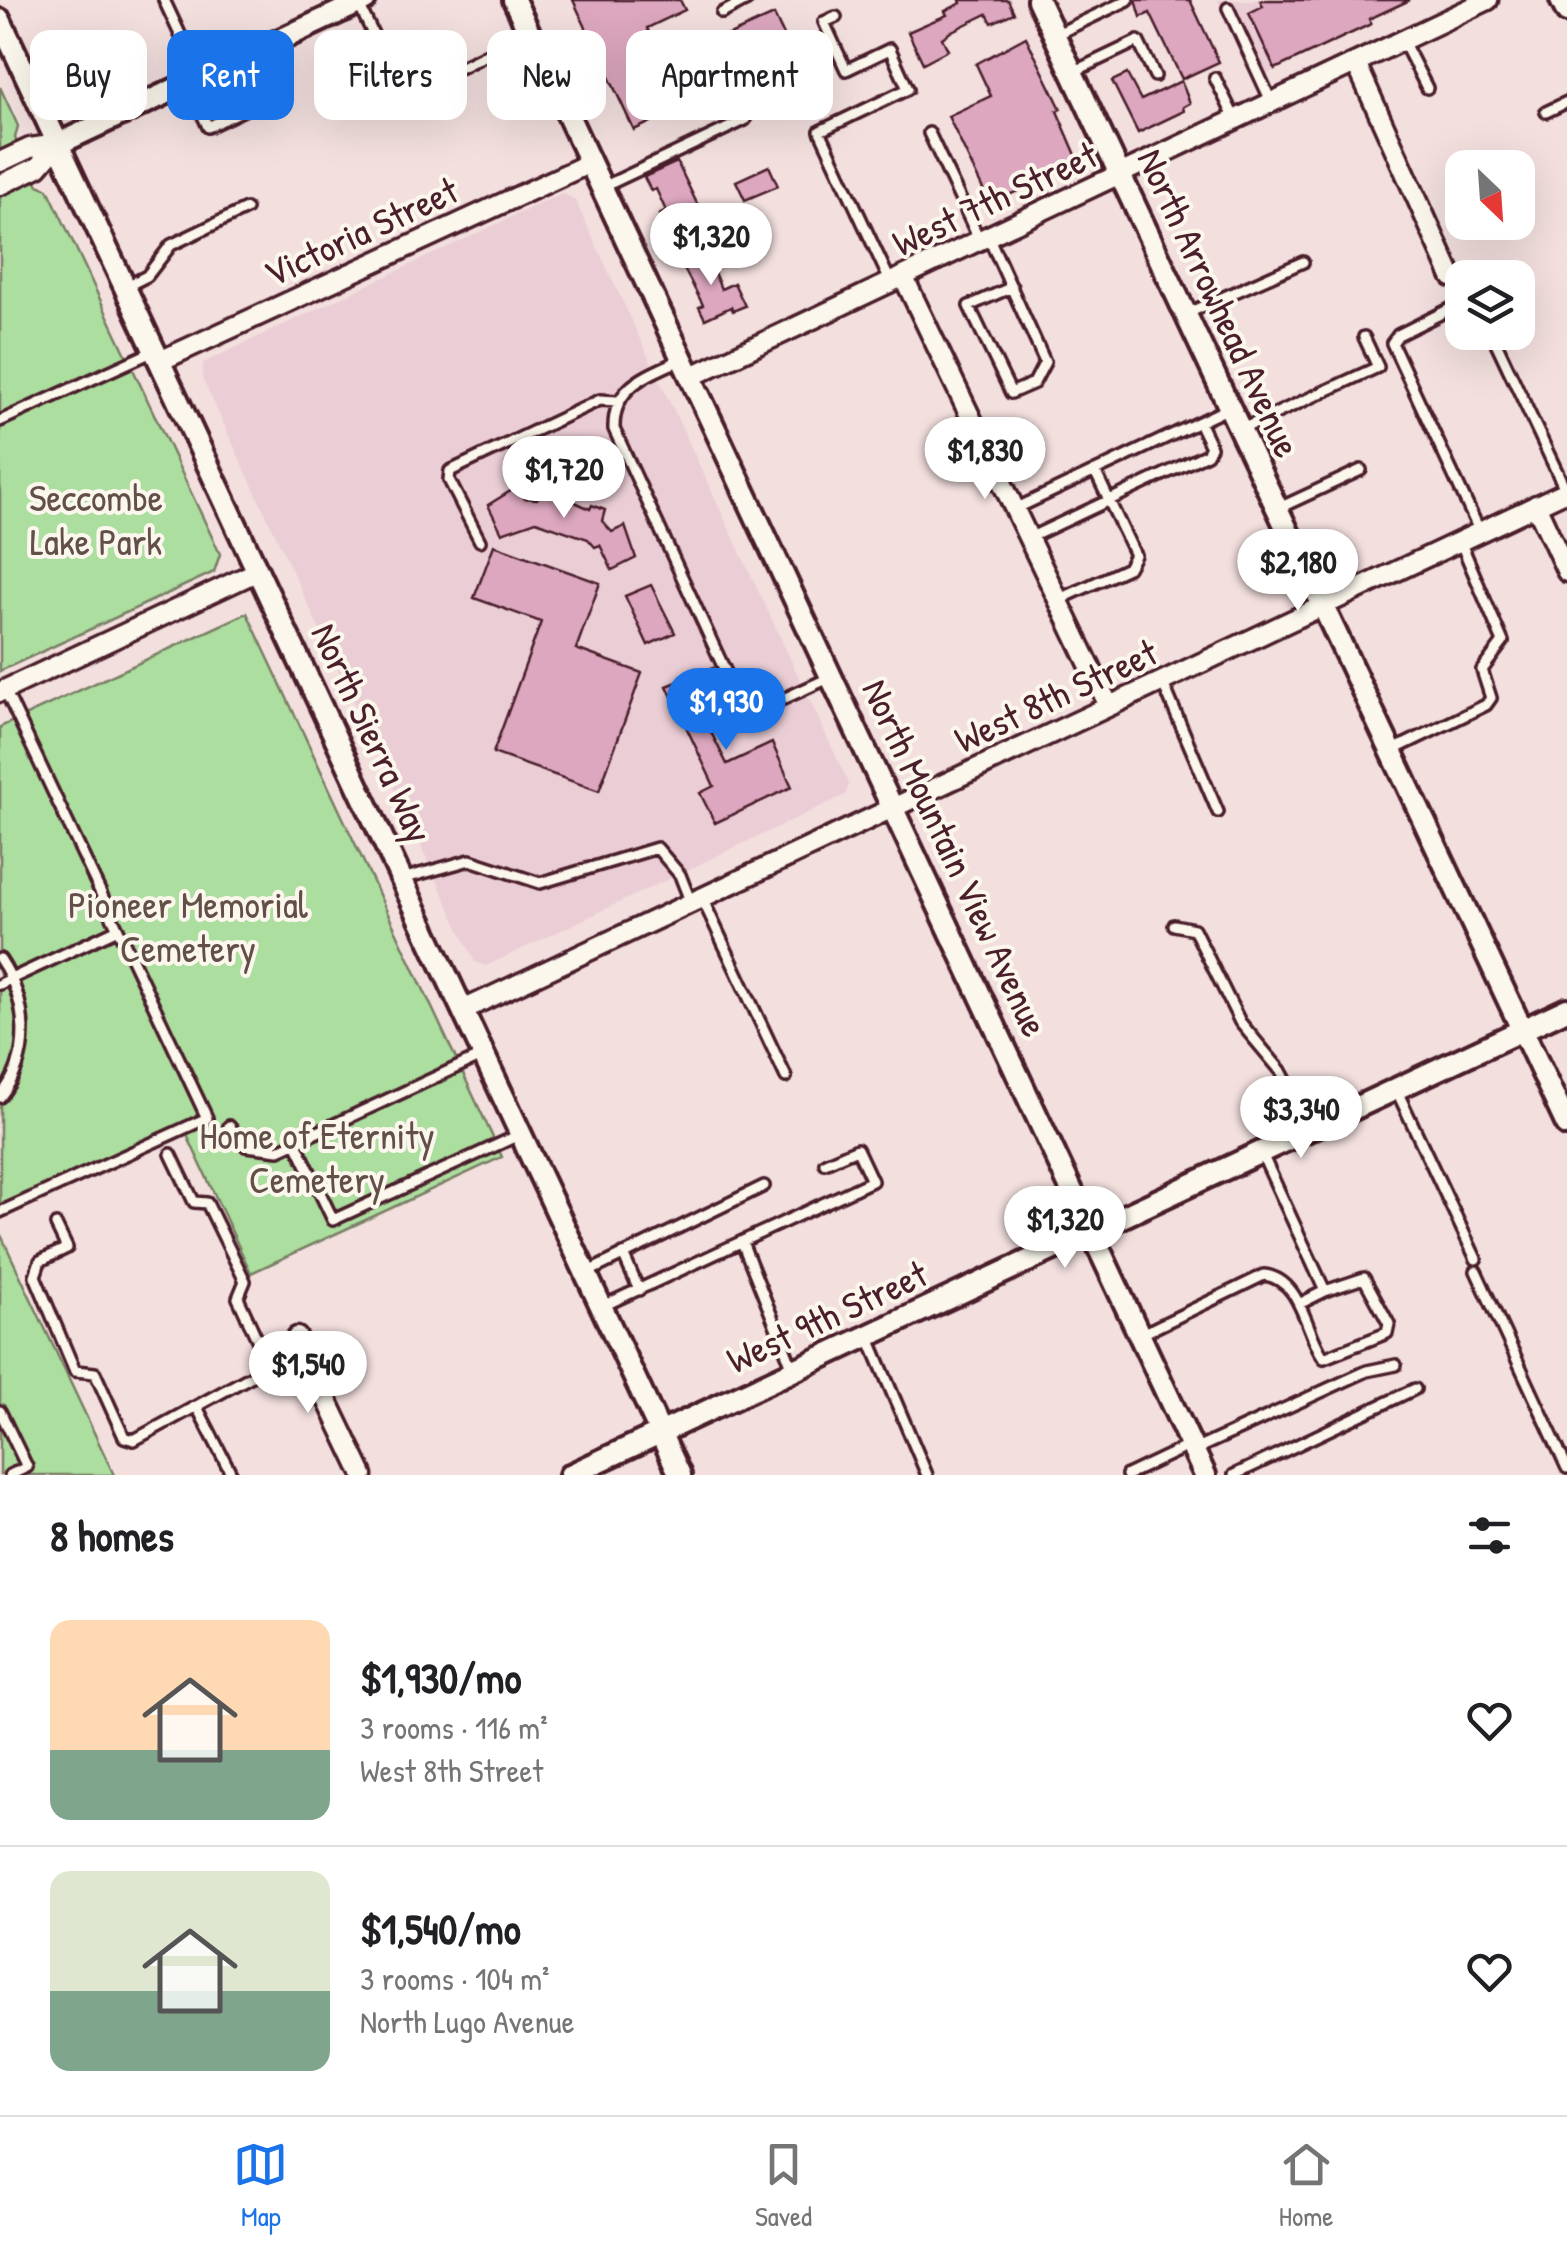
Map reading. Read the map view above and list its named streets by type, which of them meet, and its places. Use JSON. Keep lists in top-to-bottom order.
{
  "streets": {
    "street": [
      "West 7th Street",
      "Victoria Street",
      "North Arrowhead Avenue",
      "West 8th Street",
      "North Sierra Way",
      "North Mountain View Avenue",
      "West 9th Street"
    ]
  },
  "crossings": [
    ["West 7th Street", "North Arrowhead Avenue"],
    ["West 7th Street", "North Mountain View Avenue"],
    ["Victoria Street", "North Sierra Way"],
    ["Victoria Street", "North Mountain View Avenue"],
    ["North Arrowhead Avenue", "West 8th Street"],
    ["North Arrowhead Avenue", "West 9th Street"],
    ["West 8th Street", "North Sierra Way"],
    ["West 8th Street", "North Mountain View Avenue"],
    ["North Sierra Way", "West 9th Street"],
    ["North Mountain View Avenue", "West 9th Street"]
  ],
  "parks": ["Seccombe Lake Park", "Pioneer Memorial Cemetery", "Home of Eternity Cemetery"],
  "north": "bottom right",
  "page": {
    "chip": [
      "Buy",
      "Rent",
      "Filters",
      "New",
      "Apartment"
    ],
    "price": [
      "$1,320",
      "$1,830",
      "$1,720",
      "$2,180",
      "$1,930",
      "$3,340",
      "$1,320",
      "$1,540"
    ],
    "heading": "8 homes",
    "list": [
      {
        "name": "$1,930/mo",
        "note": "3 rooms · 116 m² · West 8th Street"
      },
      {
        "name": "$1,540/mo",
        "note": "3 rooms · 104 m² · North Lugo Avenue"
      }
    ],
    "tabs": ["Map", "Saved", "Home"]
  }
}
